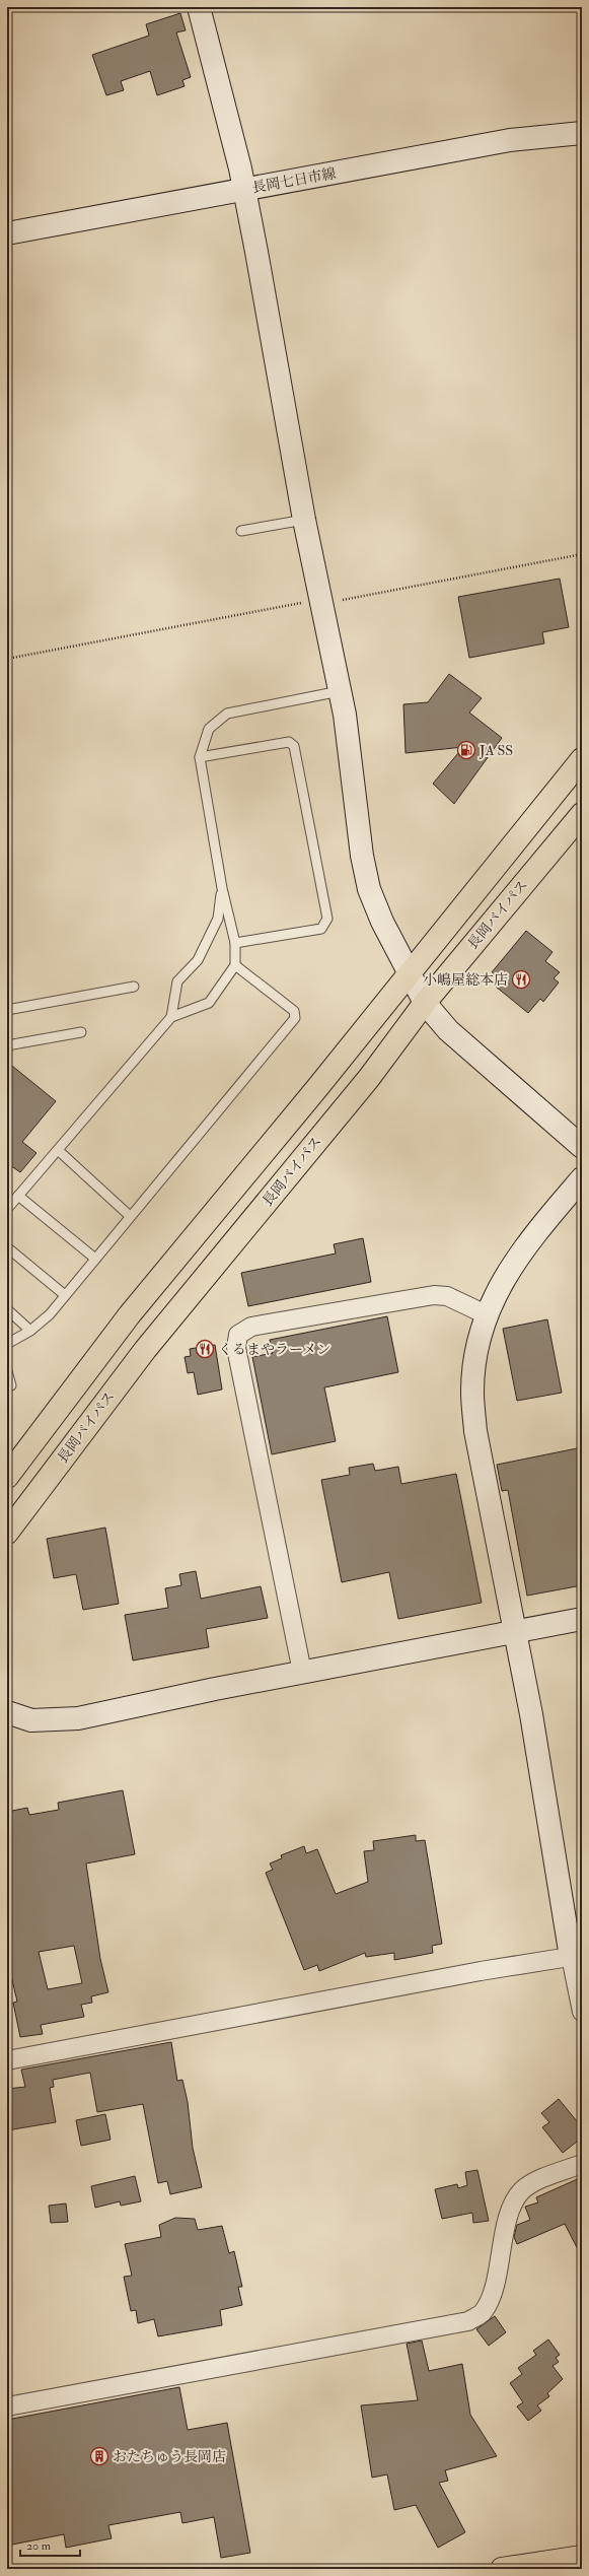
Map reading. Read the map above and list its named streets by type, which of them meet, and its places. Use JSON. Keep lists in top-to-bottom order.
{
  "streets": {
    "highway": ["長岡バイパス"],
    "street": ["長岡七日市線"]
  },
  "places": {
    "fuel station": ["JA SS"],
    "restaurant": ["小嶋屋総本店", "くるまやラーメン"],
    "building": ["おたちゅう長岡店"]
  },
  "scale_bar": "20 m"
}
